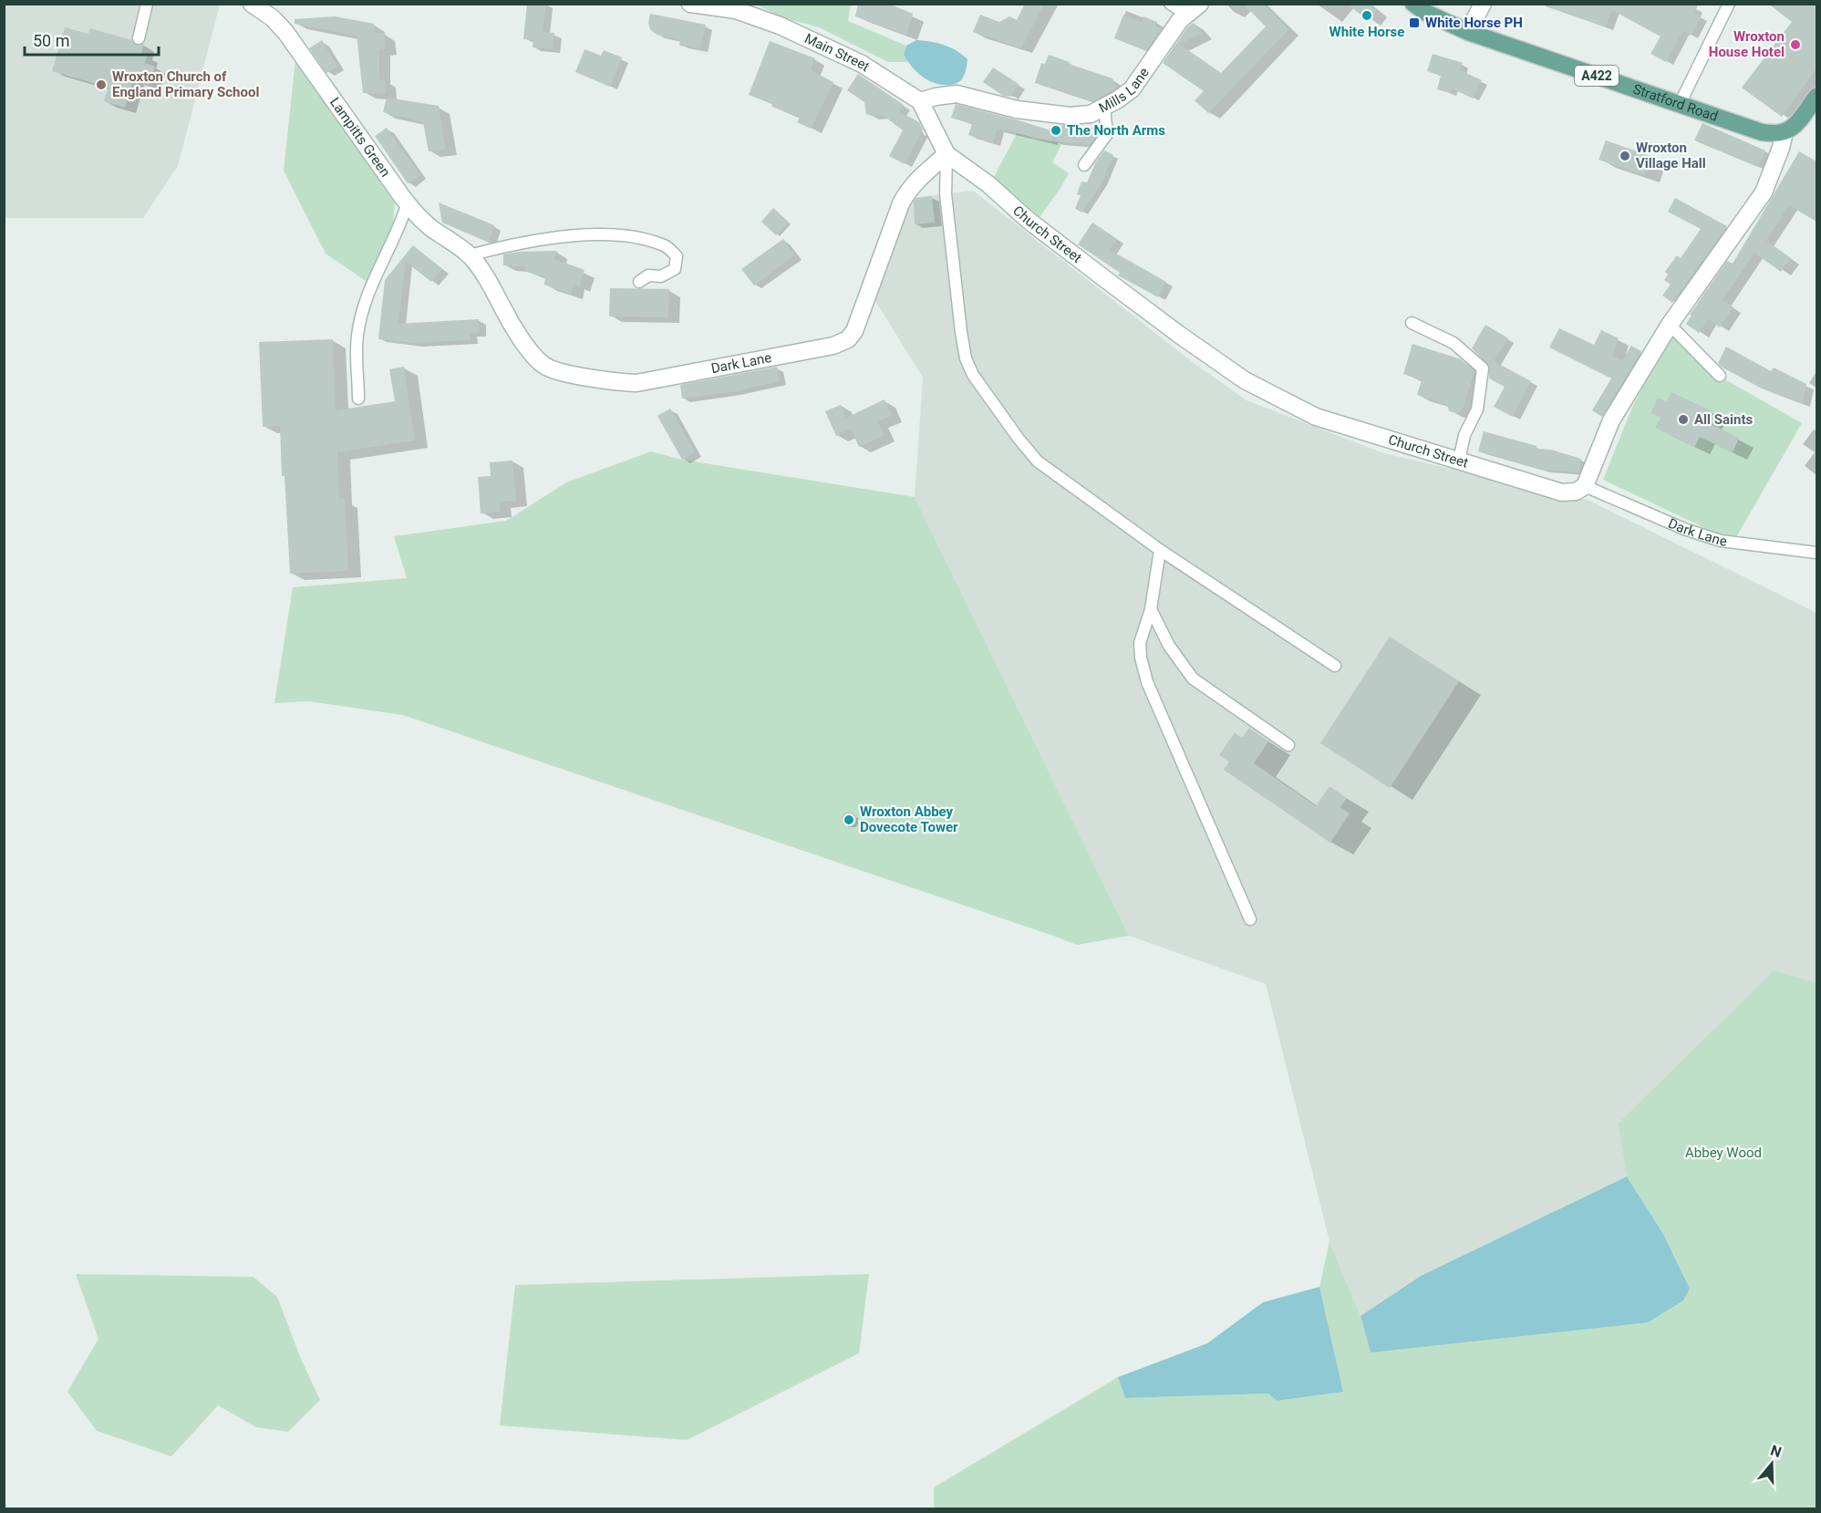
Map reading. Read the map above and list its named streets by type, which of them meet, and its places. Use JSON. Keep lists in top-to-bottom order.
{
  "streets": {
    "main road": ["A422", "Stratford Road"],
    "street": [
      "Main Street",
      "Mills Lane",
      "Lampitts Green",
      "Church Street",
      "Dark Lane"
    ]
  },
  "crossings": [
    ["Main Street", "Mills Lane"],
    ["Lampitts Green", "Dark Lane"],
    ["Church Street", "Dark Lane"]
  ],
  "parks": ["Abbey Wood"],
  "places": {
    "other": [
      "White Horse",
      "Wroxton House Hotel",
      "Wroxton Church of England Primary School",
      "The North Arms",
      "Wroxton Village Hall",
      "All Saints",
      "Wroxton Abbey Dovecote Tower"
    ],
    "transit": ["White Horse PH"]
  },
  "scale_bar": "50 m",
  "north": "top"
}
